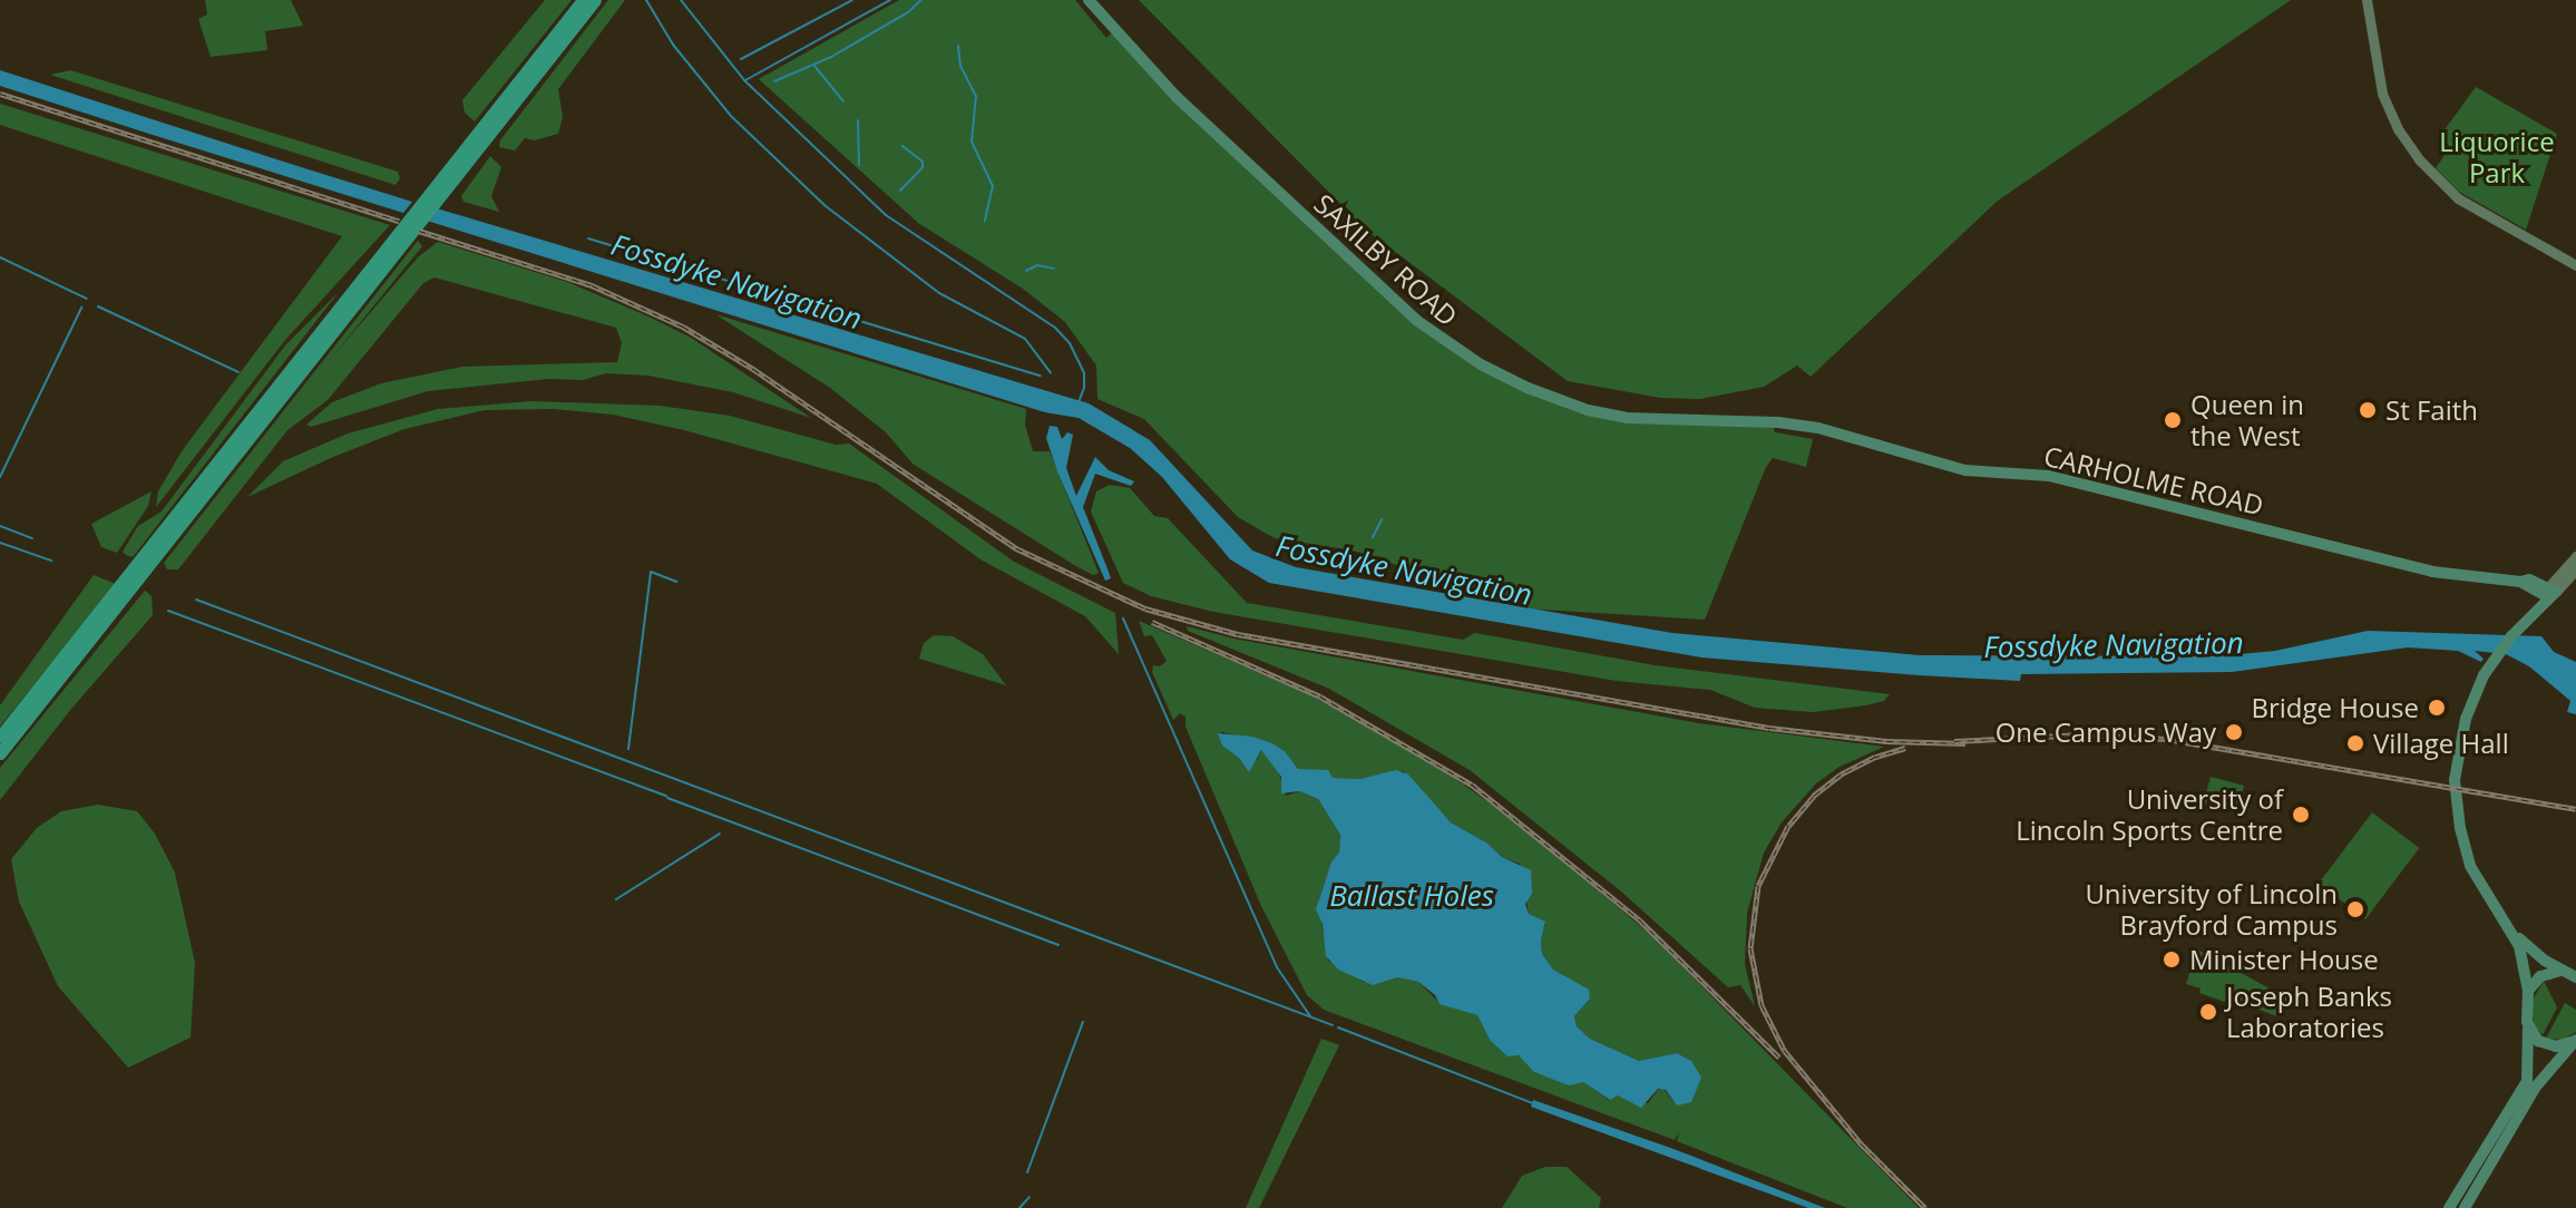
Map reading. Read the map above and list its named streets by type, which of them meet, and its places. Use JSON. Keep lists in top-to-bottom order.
{
  "streets": {
    "main road": ["SAXILBY ROAD", "CARHOLME ROAD"]
  },
  "crossings": [
    ["SAXILBY ROAD", "CARHOLME ROAD"]
  ],
  "water": ["Fossdyke Navigation", "Ballast Holes"],
  "parks": ["Liquorice Park"],
  "places": [
    "St Faith",
    "Queen in the West",
    "Bridge House",
    "One Campus Way",
    "Village Hall",
    "University of Lincoln Sports Centre",
    "University of Lincoln Brayford Campus",
    "Minister House",
    "Joseph Banks Laboratories"
  ]
}
